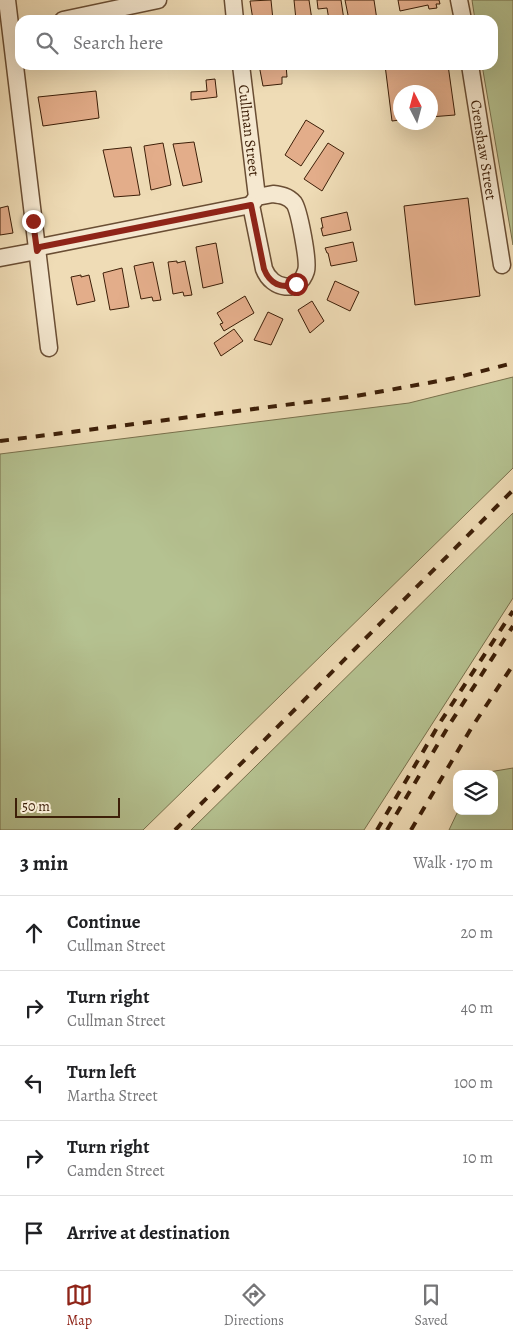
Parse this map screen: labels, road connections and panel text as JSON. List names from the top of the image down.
{
  "streets": {
    "street": ["Cullman Street", "Crenshaw Street"]
  },
  "scale_bar": "50 m",
  "north": "top",
  "page": {
    "search": "Search here",
    "scale": "50 m",
    "heading": ["3 min", "Walk · 170 m"],
    "list": [
      ["Continue", "Cullman Street", "20 m"],
      ["Turn right", "Cullman Street", "40 m"],
      ["Turn left", "Martha Street", "100 m"],
      ["Turn right", "Camden Street", "10 m"],
      "Arrive at destination"
    ],
    "nav": ["Map", "Directions", "Saved"]
  }
}
